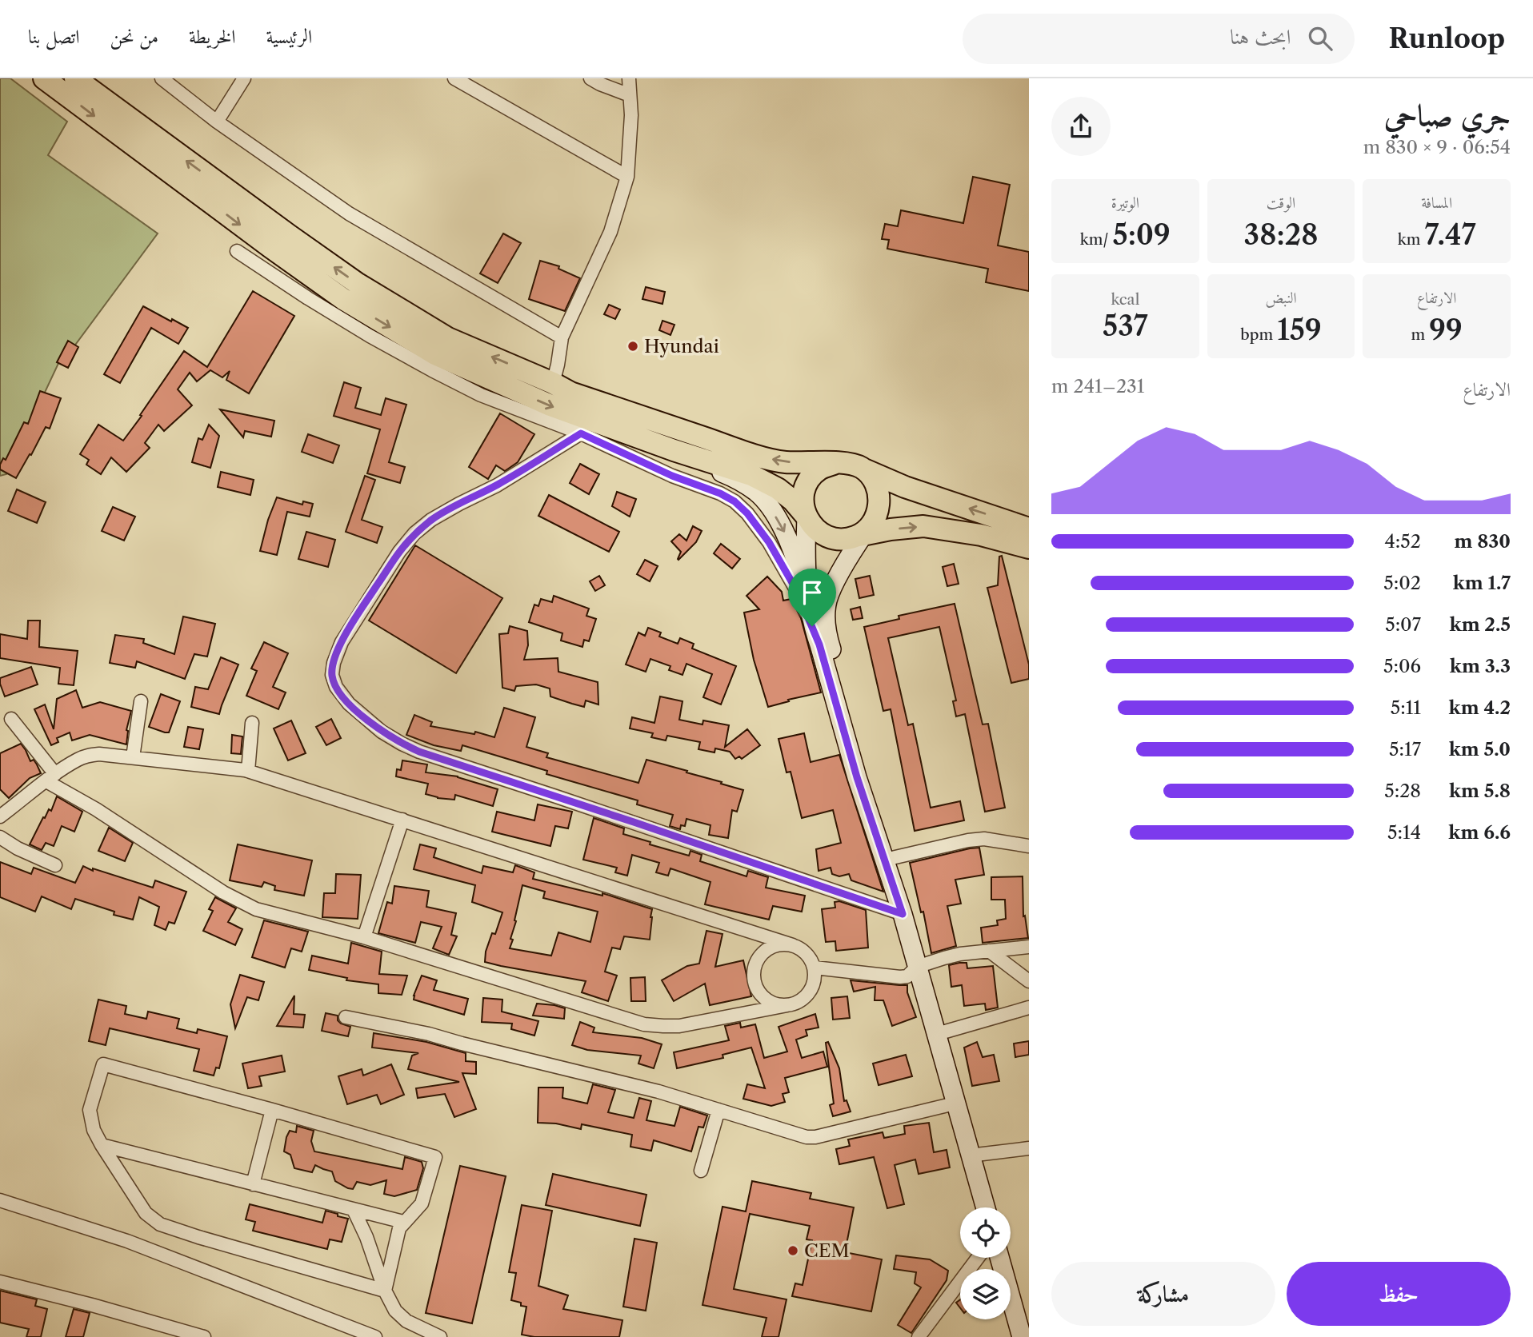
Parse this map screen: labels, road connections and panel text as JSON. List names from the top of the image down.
{
  "places": ["Hyundai", "CEM"],
  "page": {
    "header": "Runloop",
    "search": "ابحث هنا",
    "nav": [
      "الرئيسية",
      "الخريطة",
      "من نحن",
      "اتصل بنا"
    ],
    "heading": ["جري صباحي", "06:54 · 9 × 830 m"],
    "stats": [
      ["المسافة", "7.47 km"],
      ["الوقت", "38:28"],
      ["الوتيرة", "5:09 /km"],
      ["الارتفاع", "99 m"],
      ["النبض", "159 bpm"],
      ["kcal", "537"]
    ],
    "chart": ["الارتفاع", "231–241 m"],
    "list": [
      {
        "name": "830 m",
        "note": "4:52"
      },
      {
        "name": "1.7 km",
        "note": "5:02"
      },
      {
        "name": "2.5 km",
        "note": "5:07"
      },
      {
        "name": "3.3 km",
        "note": "5:06"
      },
      {
        "name": "4.2 km",
        "note": "5:11"
      },
      {
        "name": "5.0 km",
        "note": "5:17"
      },
      {
        "name": "5.8 km",
        "note": "5:28"
      },
      {
        "name": "6.6 km",
        "note": "5:14"
      }
    ],
    "buttons": ["حفظ", "مشاركة"]
  }
}
